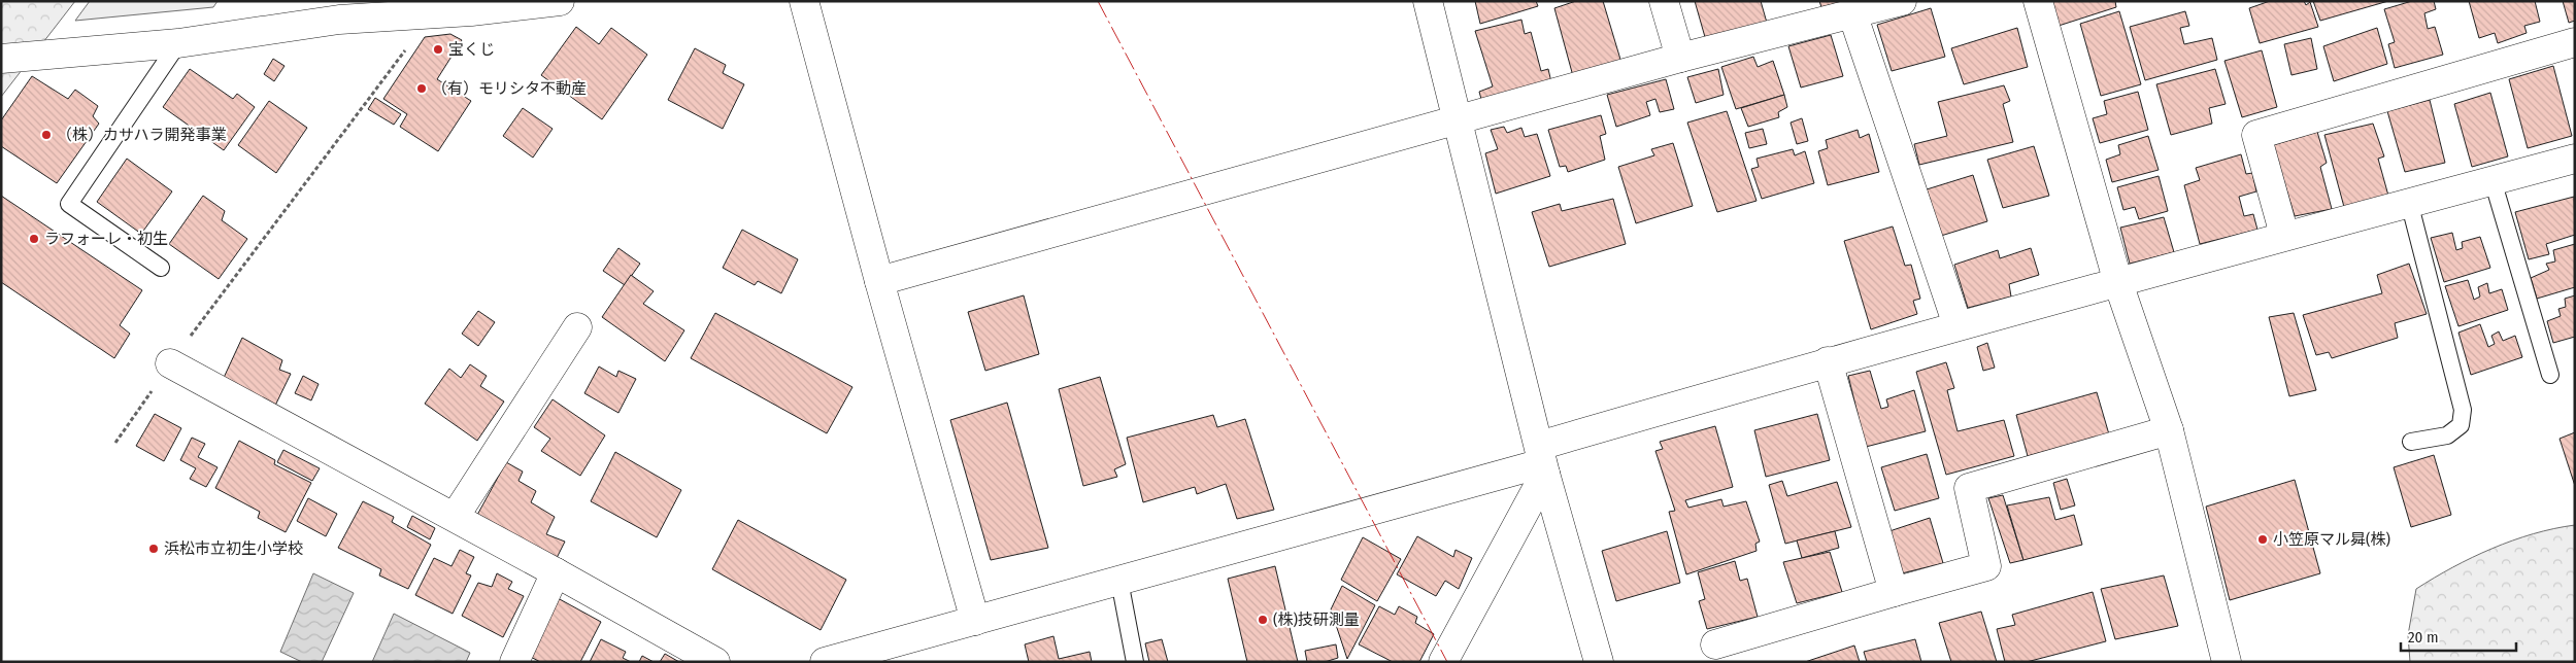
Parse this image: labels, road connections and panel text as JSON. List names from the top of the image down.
{
  "places": [
    "宝くじ",
    "（有）モリシタ不動産",
    "（株）カサハラ開発事業",
    "ラフォーレ・初生",
    "小笠原マル曻(株)",
    "浜松市立初生小学校",
    "(株)技研測量"
  ],
  "scale_bar": "20 m"
}
